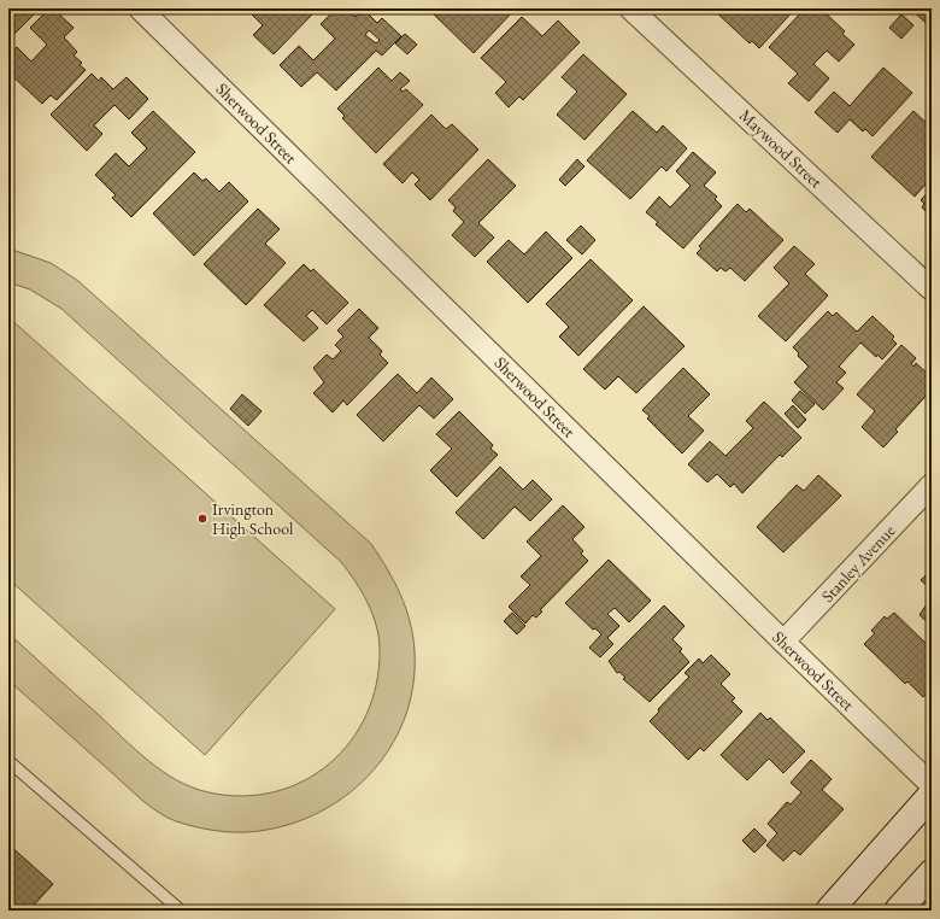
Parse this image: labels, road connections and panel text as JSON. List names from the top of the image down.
{
  "streets": {
    "street": ["Sherwood Street", "Maywood Street", "Stanley Avenue"]
  },
  "crossings": [
    ["Sherwood Street", "Stanley Avenue"]
  ],
  "places": ["Irvington High School"]
}
